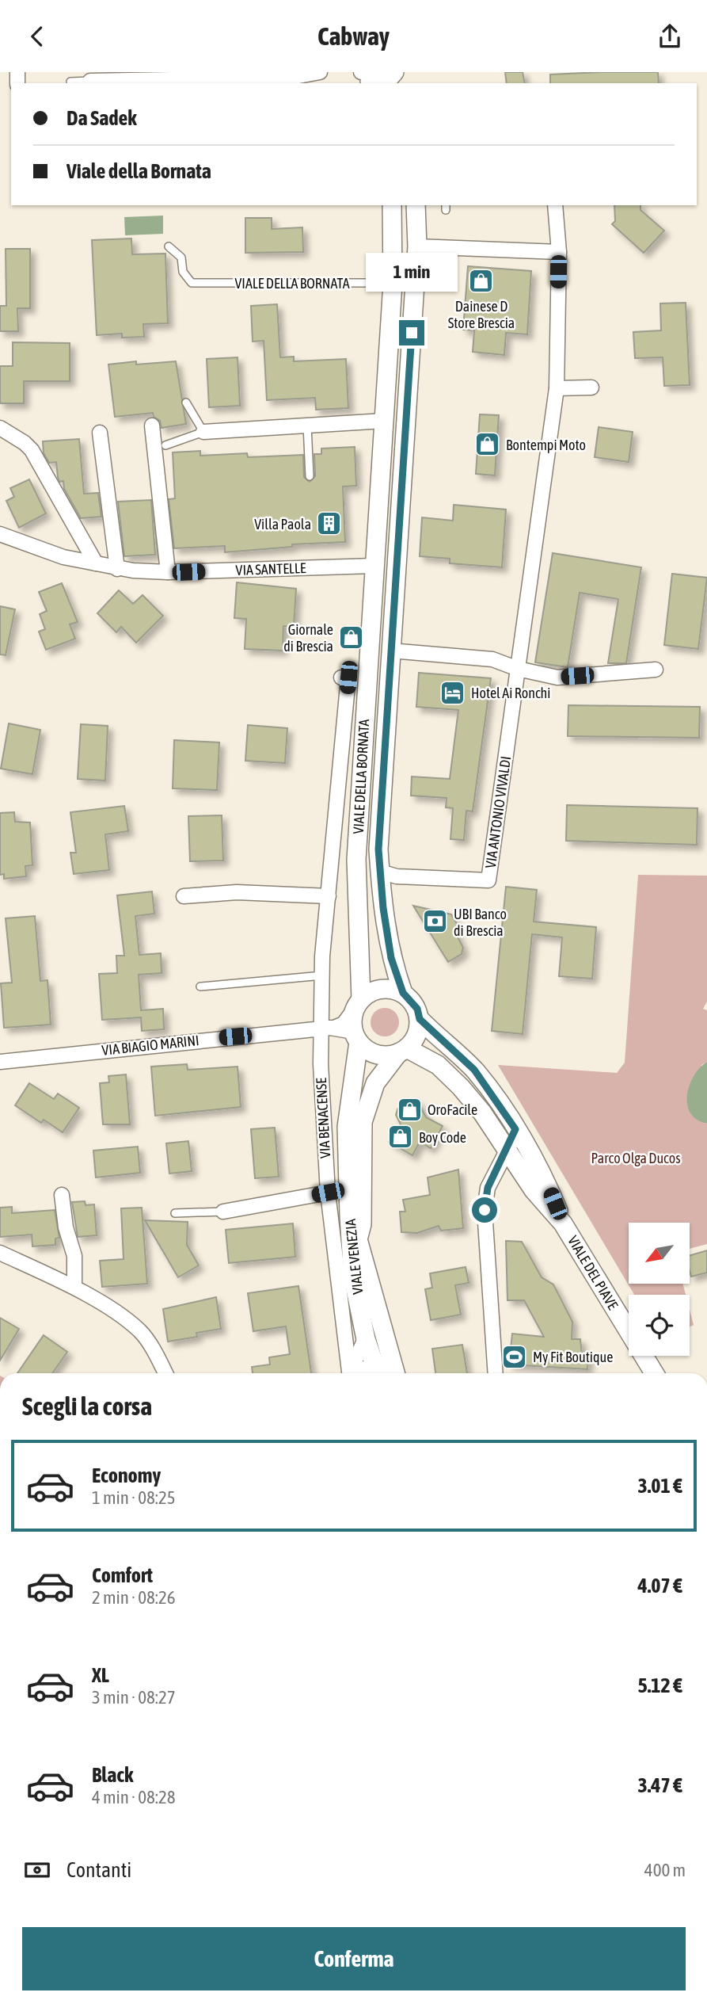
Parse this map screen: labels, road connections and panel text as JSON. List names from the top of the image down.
{
  "streets": {
    "main road": ["VIALE DELLA BORNATA", "VIALE VENEZIA", "VIALE DEL PIAVE"],
    "street": [
      "VIA SANTELLE",
      "VIA ANTONIO VIVALDI",
      "VIA BIAGIO MARINI",
      "VIA BENACENSE"
    ]
  },
  "crossings": [
    ["VIALE DELLA BORNATA", "VIA SANTELLE"],
    ["VIALE DELLA BORNATA", "VIA ANTONIO VIVALDI"],
    ["VIALE DELLA BORNATA", "VIA BIAGIO MARINI"],
    ["VIALE DELLA BORNATA", "VIA BENACENSE"],
    ["VIALE DELLA BORNATA", "VIALE VENEZIA"],
    ["VIALE DELLA BORNATA", "VIALE DEL PIAVE"],
    ["VIA BIAGIO MARINI", "VIA BENACENSE"],
    ["VIA BIAGIO MARINI", "VIALE VENEZIA"],
    ["VIA BIAGIO MARINI", "VIALE DEL PIAVE"],
    ["VIALE VENEZIA", "VIALE DEL PIAVE"]
  ],
  "parks": ["Parco Olga Ducos"],
  "places": {
    "shop": [
      "Dainese D Store Brescia",
      "Bontempi Moto",
      "Giornale di Brescia",
      "OroFacile",
      "Boy Code"
    ],
    "building": ["Villa Paola"],
    "hotel": ["Hotel Ai Ronchi"],
    "bank": ["UBI Banco di Brescia"],
    "sports": ["My Fit Boutique"]
  },
  "north": "bottom left",
  "page": {
    "header": "Cabway",
    "banner": ["Da Sadek", "Viale della Bornata"],
    "bubble": "1 min",
    "heading": "Scegli la corsa",
    "list": [
      {
        "name": "Economy",
        "note": "1 min · 08:25",
        "value": "3.01 €"
      },
      {
        "name": "Comfort",
        "note": "2 min · 08:26",
        "value": "4.07 €"
      },
      {
        "name": "XL",
        "note": "3 min · 08:27",
        "value": "5.12 €"
      },
      {
        "name": "Black",
        "note": "4 min · 08:28",
        "value": "3.47 €"
      }
    ],
    "pay": ["Contanti", "400 m"],
    "buttons": "Conferma"
  }
}
